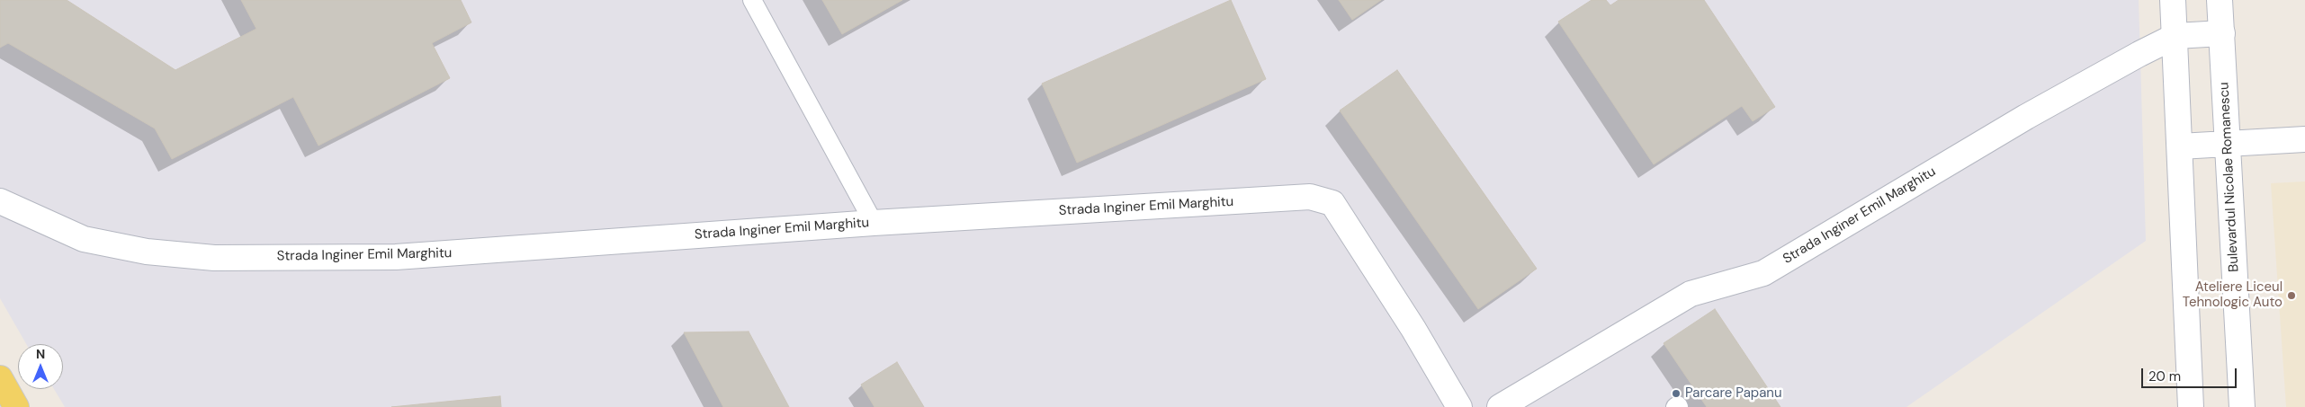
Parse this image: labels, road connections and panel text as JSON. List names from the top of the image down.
{
  "streets": {
    "street": ["Bulevardul Nicolae Romanescu", "Strada Inginer Emil Marghitu"]
  },
  "crossings": [
    ["Bulevardul Nicolae Romanescu", "Strada Inginer Emil Marghitu"]
  ],
  "places": ["Ateliere Liceul Tehnologic Auto", "Parcare Papanu"],
  "scale_bar": "20 m",
  "north": "top"
}
